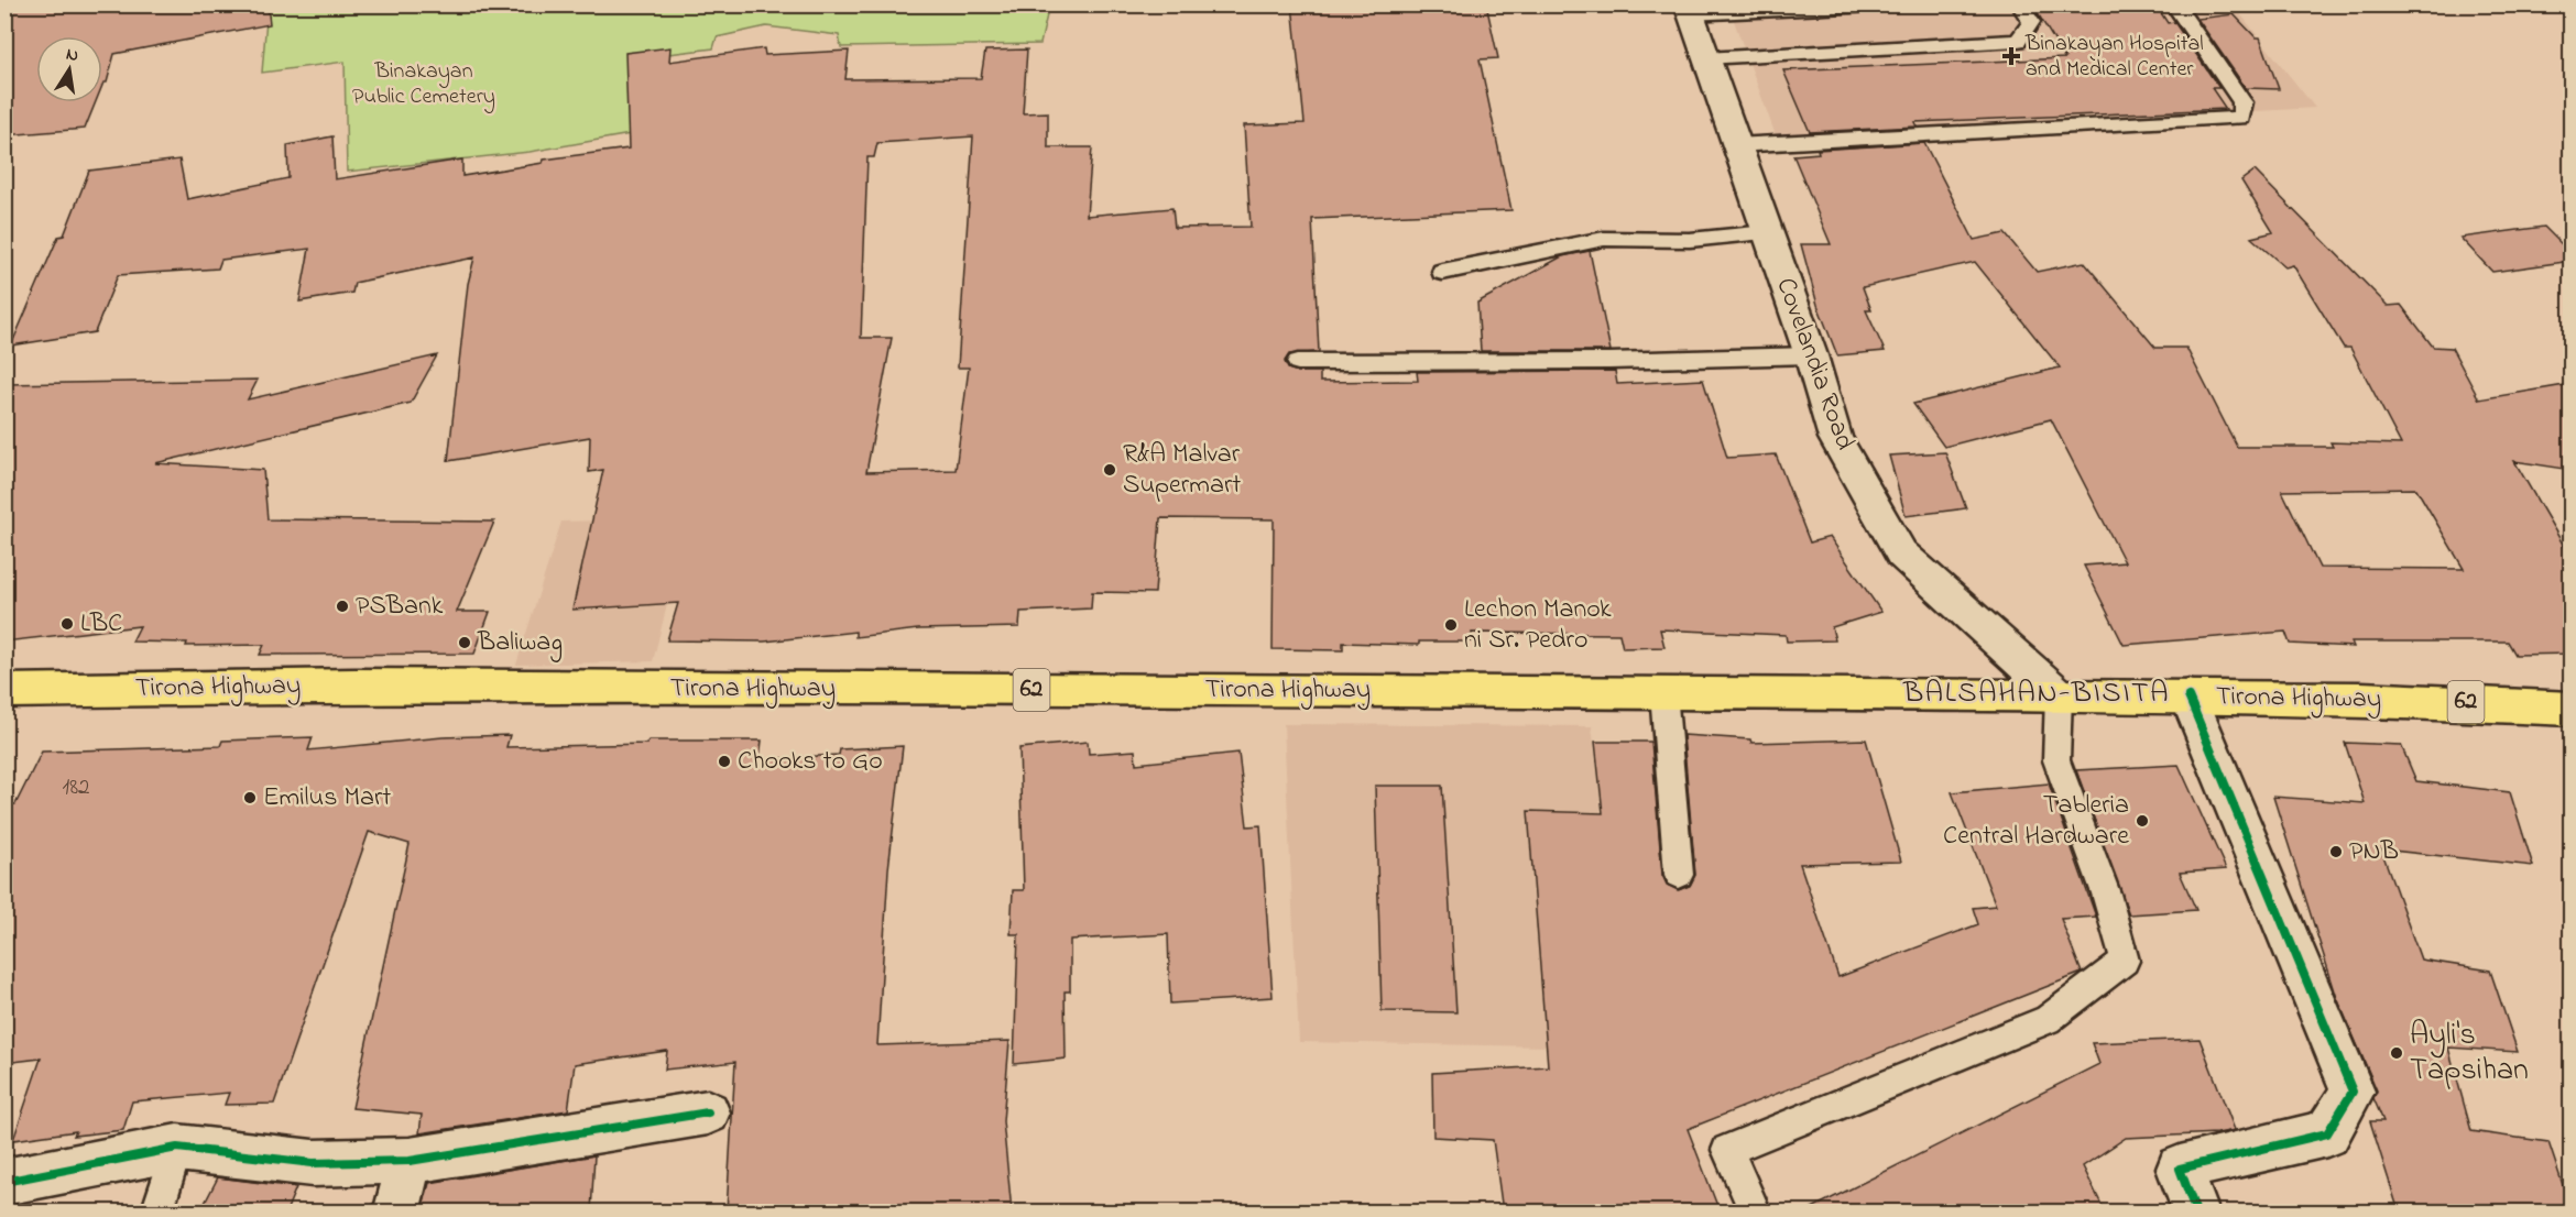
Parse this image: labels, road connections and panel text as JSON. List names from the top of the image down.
{
  "streets": {
    "main road": ["Tirona Highway", "62"],
    "street": ["Covelandia Road"]
  },
  "crossings": [
    ["Covelandia Road", "Tirona Highway"]
  ],
  "districts": ["BALSAHAN-BISITA"],
  "parks": ["Binakayan Public Cemetery"],
  "places": {
    "health": ["Binakayan Hospital and Medical Center"],
    "other": [
      "R&A Malvar Supermart",
      "PSBank",
      "LBC",
      "Lechon Manok ni Sr. Pedro",
      "Baliwag",
      "Chooks to Go",
      "Emilus Mart",
      "Tableria Central Hardware",
      "PNB",
      "Ayli's Tapsihan"
    ]
  },
  "house_numbers": ["182"],
  "north": "top"
}
